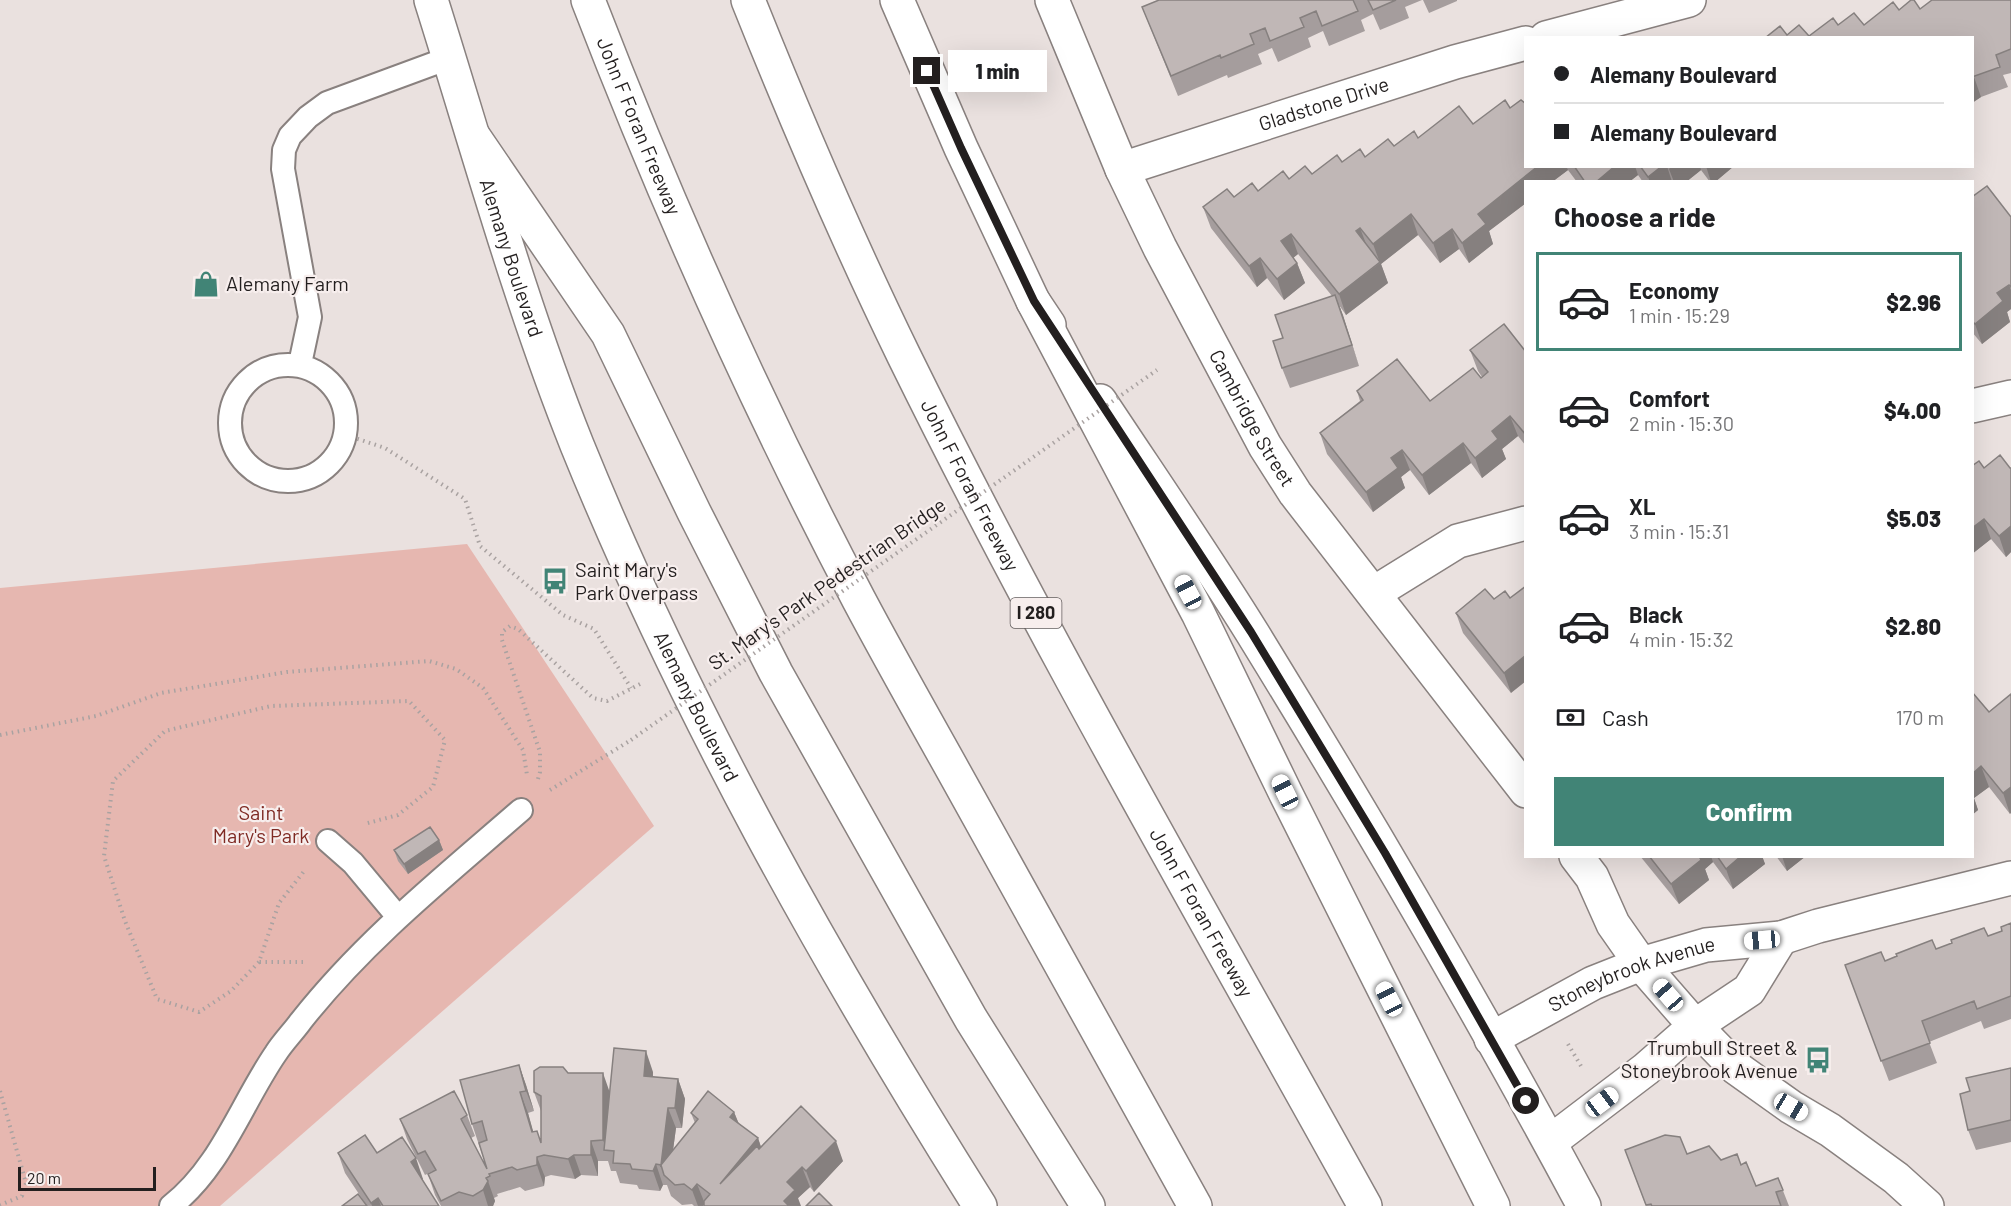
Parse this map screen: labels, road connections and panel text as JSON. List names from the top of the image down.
{
  "streets": {
    "main road": [
      "Gladstone Drive",
      "John F Foran Freeway",
      "Alemany Boulevard",
      "Cambridge Street",
      "I 280",
      "Stoneybrook Avenue"
    ],
    "path": ["St. Mary's Park Pedestrian Bridge"]
  },
  "crossings": [
    ["Gladstone Drive", "Cambridge Street"]
  ],
  "parks": ["Saint Mary's Park"],
  "places": {
    "shop": ["Alemany Farm"],
    "bus stop": ["Saint Mary's Park Overpass", "Trumbull Street & Stoneybrook Avenue"]
  },
  "scale_bar": "20 m",
  "page": {
    "banner": ["Alemany Boulevard", "Alemany Boulevard"],
    "bubble": "1 min",
    "heading": "Choose a ride",
    "list": [
      {
        "name": "Economy",
        "note": "1 min · 15:29",
        "value": "$2.96"
      },
      {
        "name": "Comfort",
        "note": "2 min · 15:30",
        "value": "$4.00"
      },
      {
        "name": "XL",
        "note": "3 min · 15:31",
        "value": "$5.03"
      },
      {
        "name": "Black",
        "note": "4 min · 15:32",
        "value": "$2.80"
      }
    ],
    "pay": ["Cash", "170 m"],
    "buttons": "Confirm",
    "scale": "20 m"
  }
}
